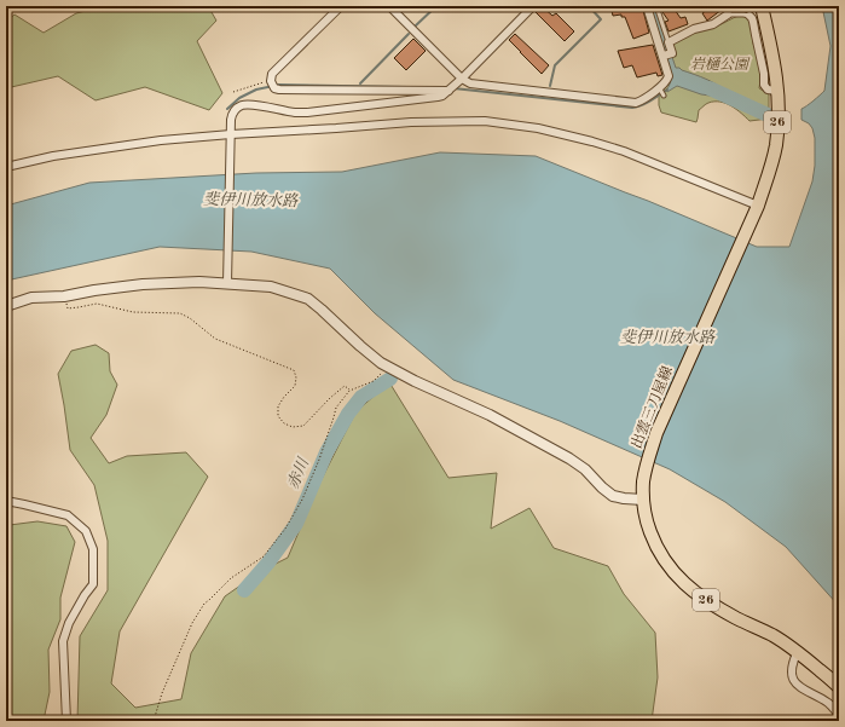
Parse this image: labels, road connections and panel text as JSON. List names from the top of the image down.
{
  "streets": {
    "main road": ["26", "出雲三刀屋線"]
  },
  "water": ["斐伊川放水路", "赤川"],
  "parks": ["岩樋公園"]
}
